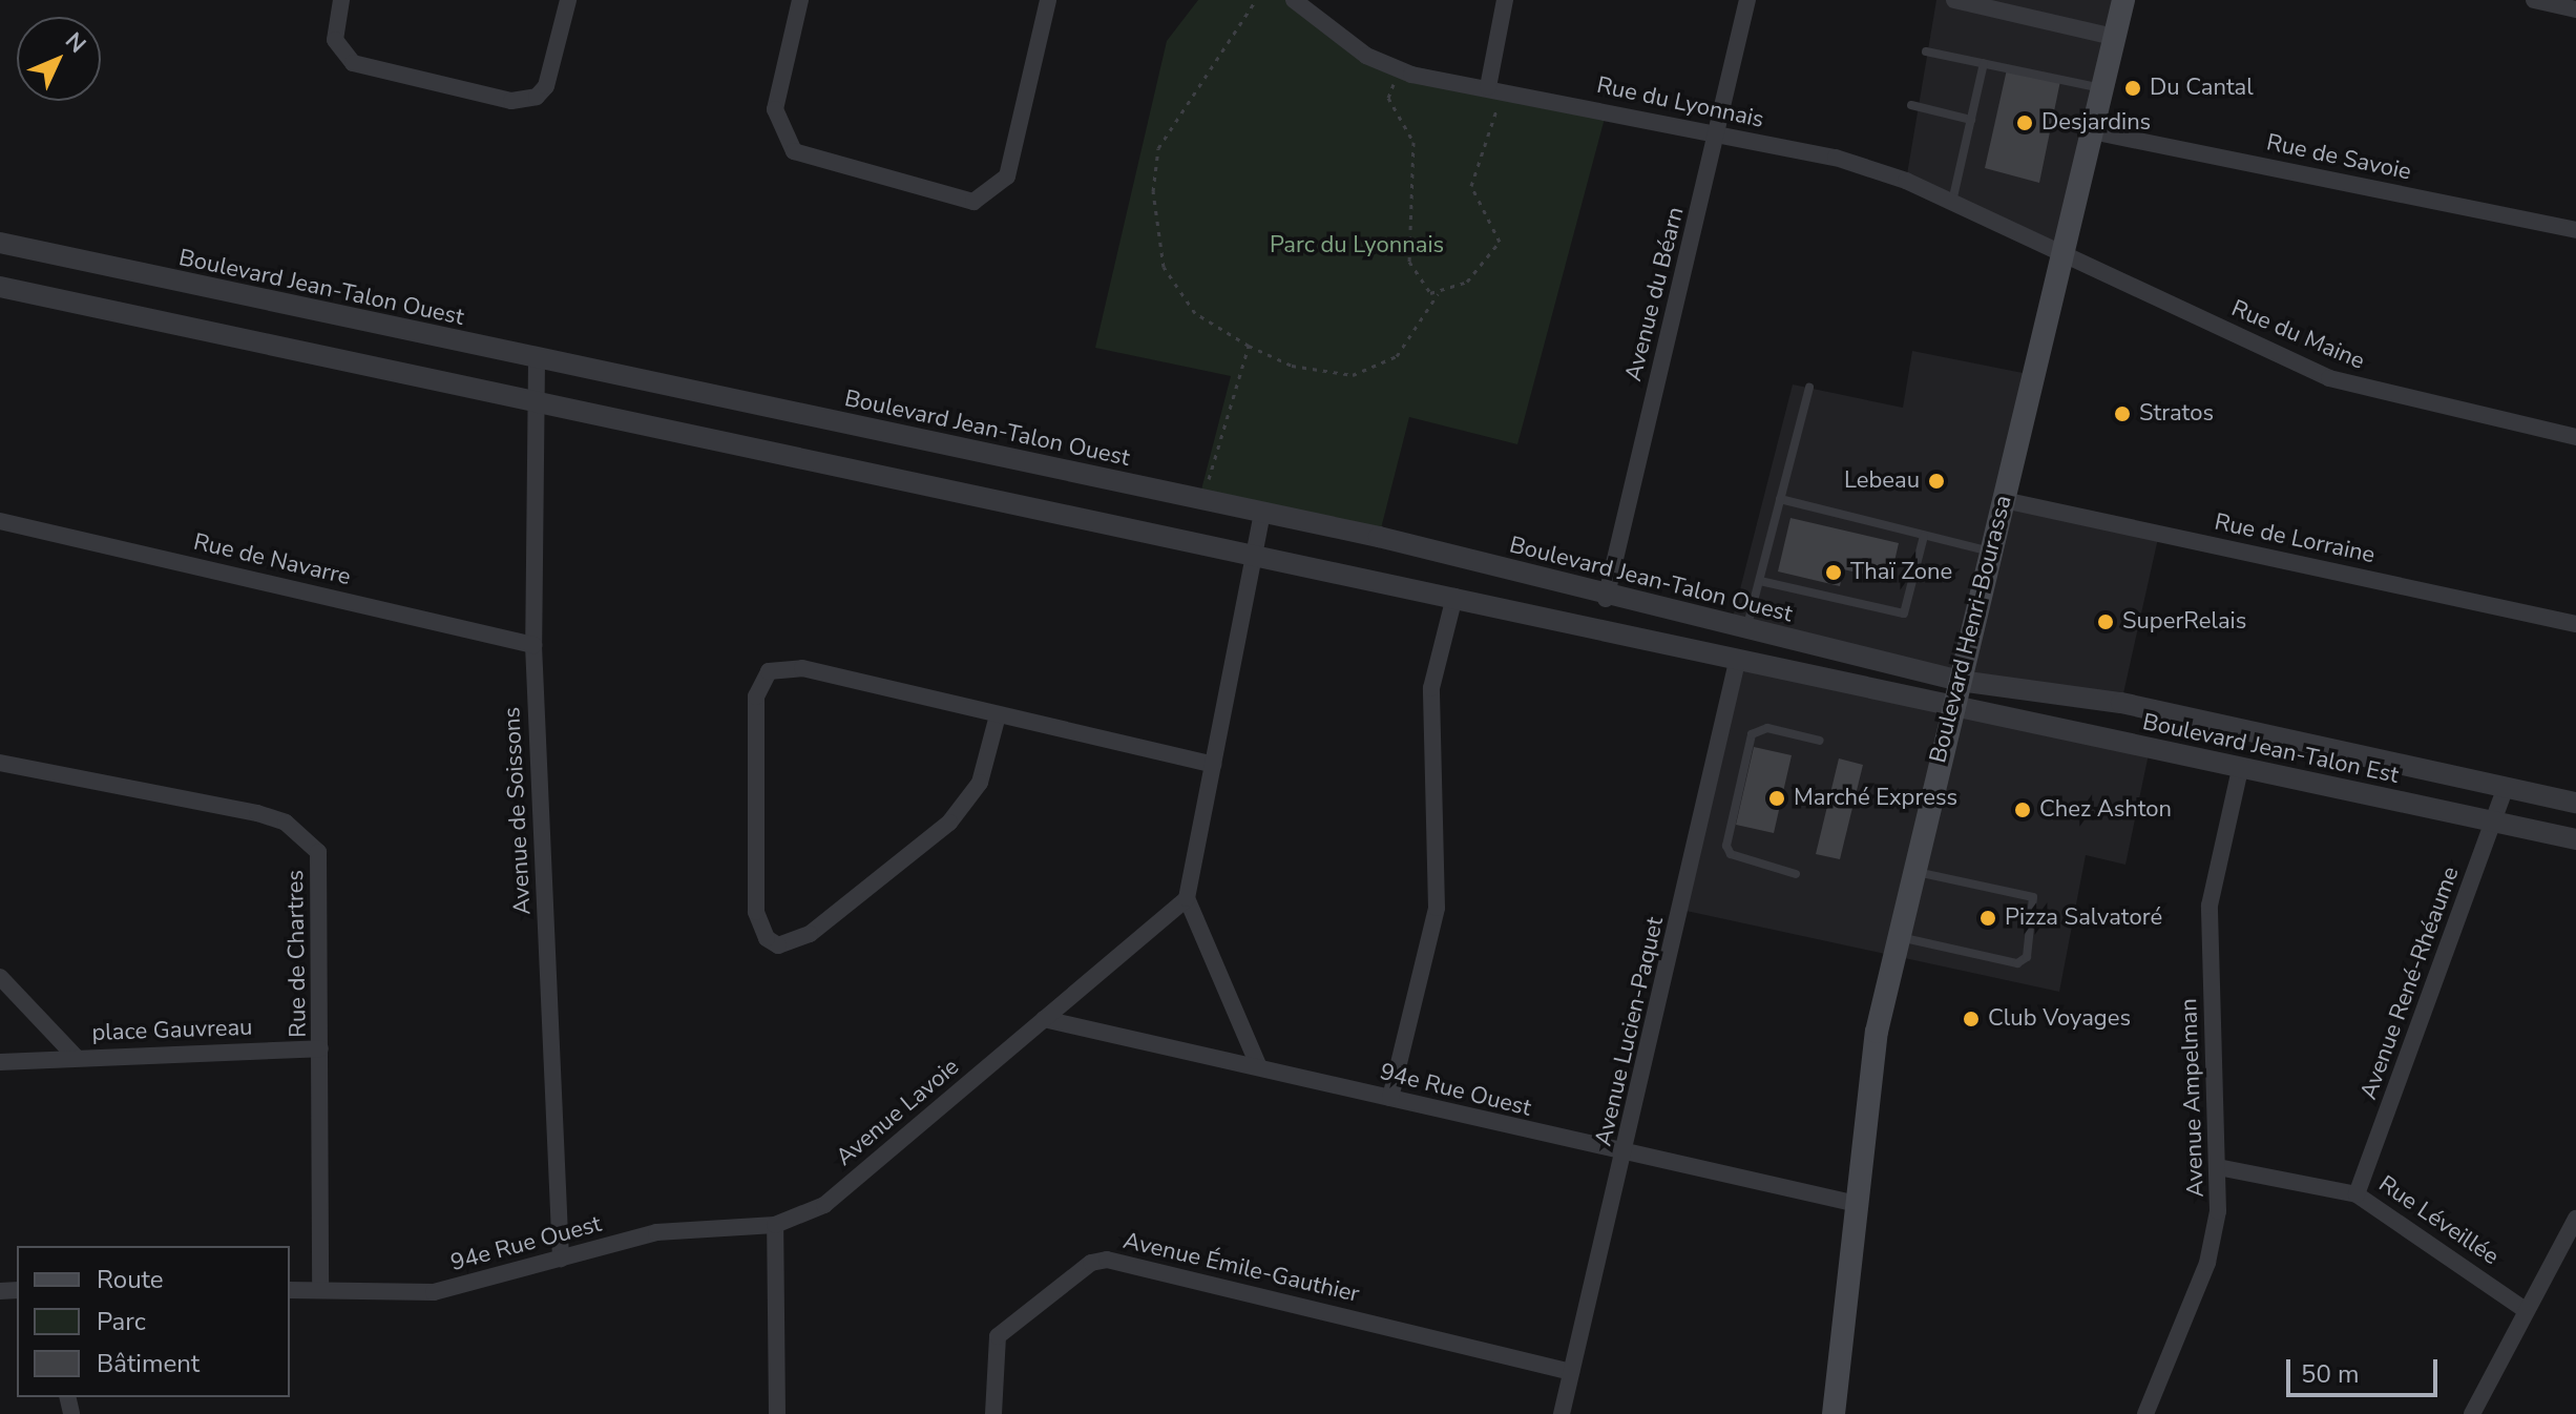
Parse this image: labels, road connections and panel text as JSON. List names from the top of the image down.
{
  "streets": {
    "main road": ["Boulevard Henri-Bourassa"],
    "street": [
      "Rue du Lyonnais",
      "Rue de Savoie",
      "Boulevard Jean-Talon Ouest",
      "Avenue du Béarn",
      "Rue du Maine",
      "Rue de Lorraine",
      "Rue de Navarre",
      "Boulevard Jean-Talon Est",
      "Avenue de Soissons",
      "Rue de Chartres",
      "Avenue René-Rhéaume",
      "place Gauvreau",
      "Avenue Lucien-Paquet",
      "94e Rue Ouest",
      "Avenue Ampelman",
      "Avenue Lavoie",
      "Rue Léveillée",
      "Avenue Émile-Gauthier"
    ]
  },
  "crossings": [
    ["Rue du Lyonnais", "Avenue du Béarn"],
    ["Rue du Lyonnais", "Rue du Maine"],
    ["Rue du Lyonnais", "Boulevard Henri-Bourassa"],
    ["Rue de Savoie", "Boulevard Henri-Bourassa"],
    ["Boulevard Jean-Talon Ouest", "Avenue du Béarn"],
    ["Boulevard Jean-Talon Ouest", "Boulevard Henri-Bourassa"],
    ["Boulevard Jean-Talon Ouest", "Boulevard Jean-Talon Est"],
    ["Boulevard Jean-Talon Ouest", "Avenue de Soissons"],
    ["Rue du Maine", "Boulevard Henri-Bourassa"],
    ["Rue de Lorraine", "Boulevard Henri-Bourassa"],
    ["Rue de Navarre", "Avenue de Soissons"],
    ["Boulevard Henri-Bourassa", "Boulevard Jean-Talon Est"],
    ["Boulevard Henri-Bourassa", "94e Rue Ouest"],
    ["Boulevard Jean-Talon Est", "Avenue René-Rhéaume"],
    ["Boulevard Jean-Talon Est", "Avenue Ampelman"],
    ["Avenue de Soissons", "94e Rue Ouest"],
    ["Rue de Chartres", "place Gauvreau"],
    ["Rue de Chartres", "94e Rue Ouest"],
    ["Avenue René-Rhéaume", "Rue Léveillée"],
    ["Avenue Lucien-Paquet", "94e Rue Ouest"],
    ["Avenue Lucien-Paquet", "Avenue Émile-Gauthier"],
    ["94e Rue Ouest", "Avenue Lavoie"],
    ["Avenue Ampelman", "Rue Léveillée"]
  ],
  "parks": ["Parc du Lyonnais"],
  "places": [
    "Du Cantal",
    "Desjardins",
    "Stratos",
    "Lebeau",
    "Thaï Zone",
    "SuperRelais",
    "Marché Express",
    "Chez Ashton",
    "Pizza Salvatoré",
    "Club Voyages"
  ],
  "legend": ["Route", "Parc", "Bâtiment"],
  "scale_bar": "50 m",
  "north": "top right"
}
